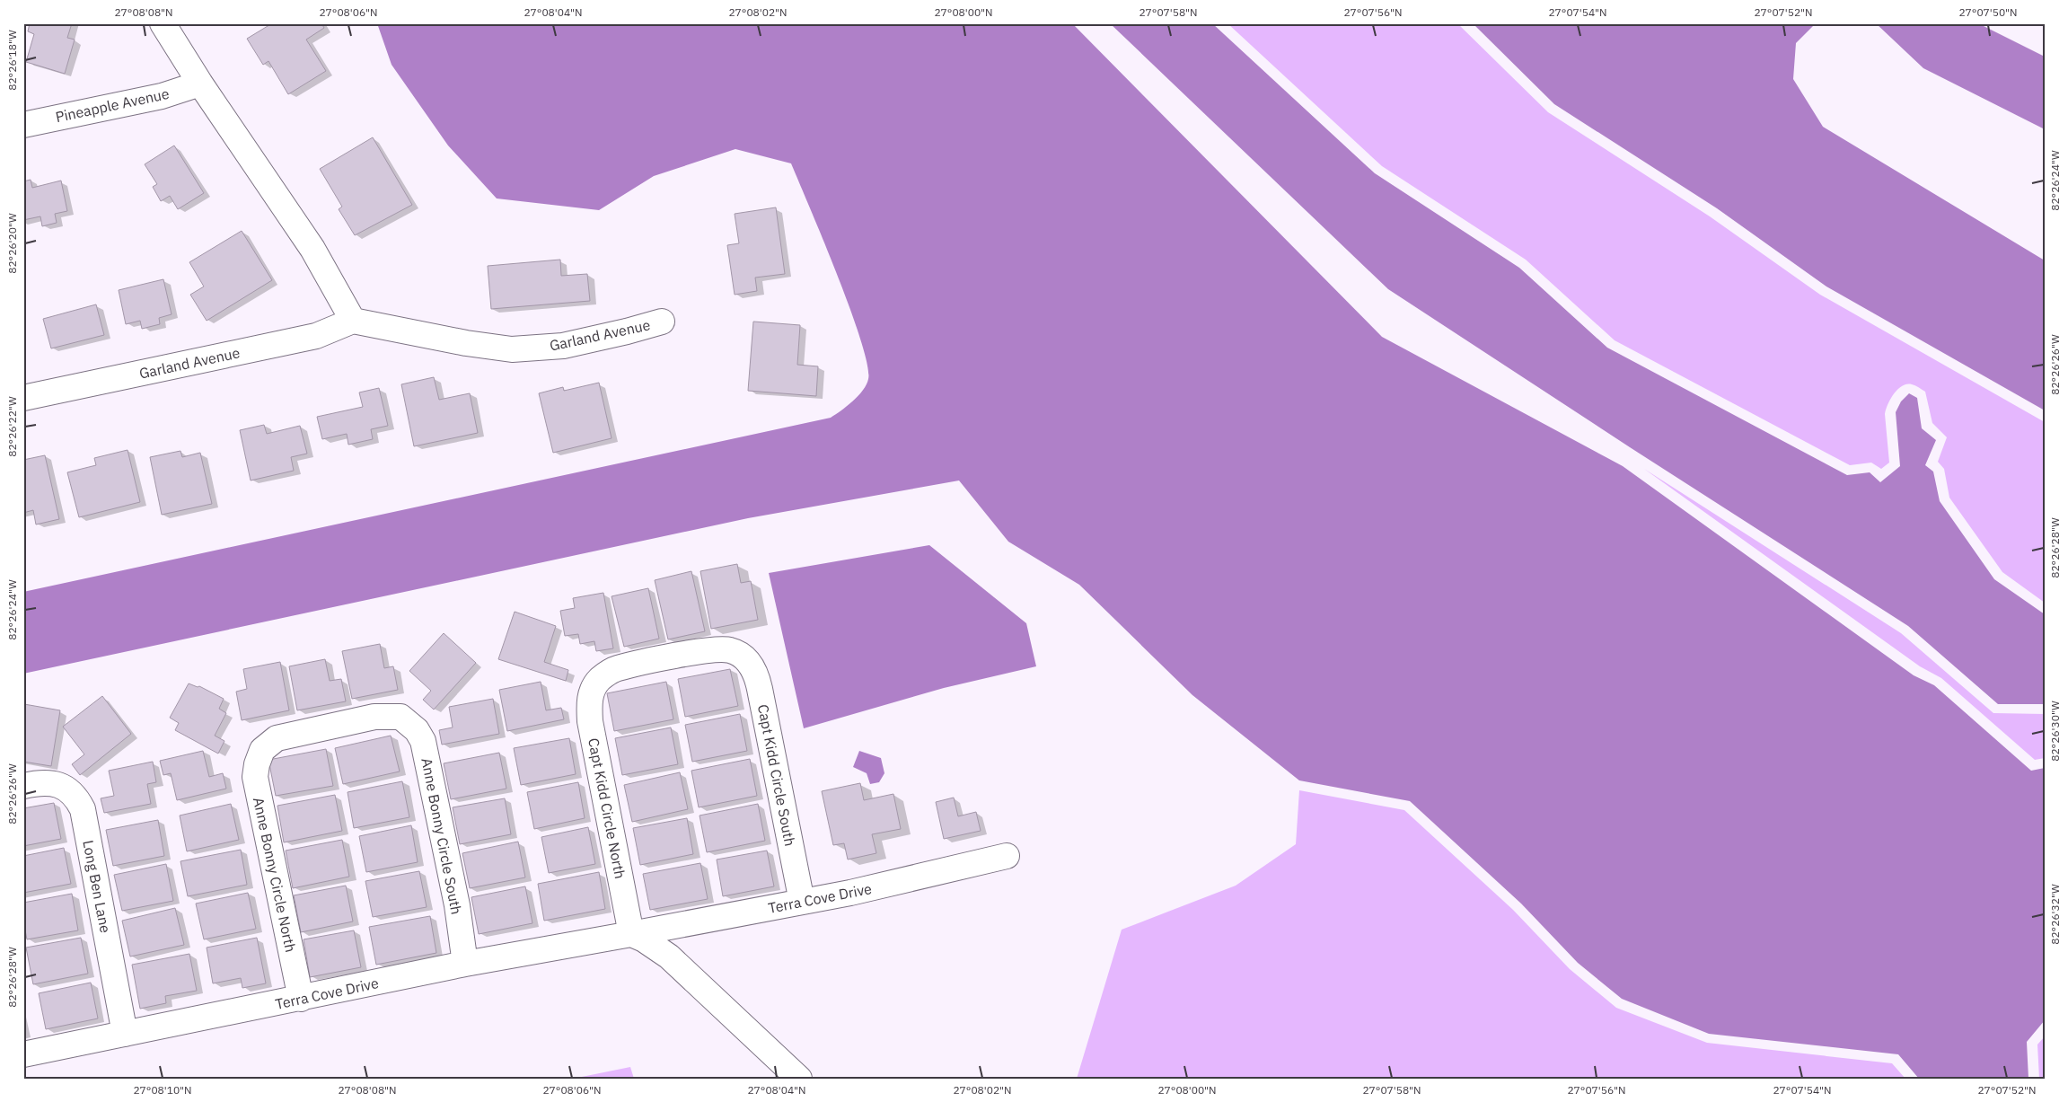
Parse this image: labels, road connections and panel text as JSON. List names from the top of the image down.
{
  "streets": {
    "street": [
      "Pineapple Avenue",
      "Garland Avenue",
      "Capt Kidd Circle South",
      "Capt Kidd Circle North",
      "Anne Bonny Circle South",
      "Anne Bonny Circle North",
      "Long Ben Lane",
      "Terra Cove Drive"
    ]
  },
  "crossings": [
    ["Capt Kidd Circle South", "Capt Kidd Circle North"],
    ["Capt Kidd Circle South", "Terra Cove Drive"],
    ["Capt Kidd Circle North", "Terra Cove Drive"],
    ["Anne Bonny Circle South", "Anne Bonny Circle North"],
    ["Anne Bonny Circle South", "Terra Cove Drive"],
    ["Anne Bonny Circle North", "Terra Cove Drive"],
    ["Long Ben Lane", "Terra Cove Drive"]
  ],
  "coordinates": [
    "27°08'08\"N",
    "27°08'06\"N",
    "27°08'04\"N",
    "27°08'02\"N",
    "27°08'00\"N",
    "27°07'58\"N",
    "27°07'56\"N",
    "27°07'54\"N",
    "27°07'52\"N",
    "27°07'50\"N",
    "82°26'18\"W",
    "82°26'24\"W",
    "82°26'20\"W",
    "82°26'26\"W",
    "82°26'22\"W",
    "82°26'28\"W",
    "82°26'30\"W",
    "82°26'32\"W",
    "27°08'10\"N"
  ]
}
